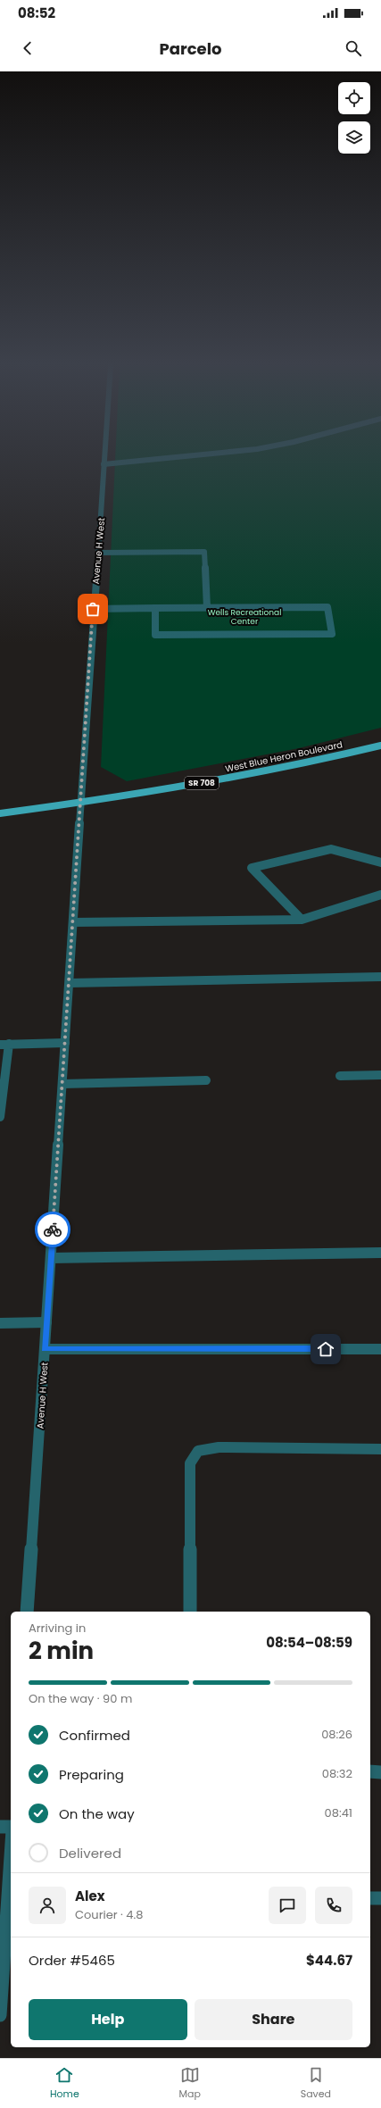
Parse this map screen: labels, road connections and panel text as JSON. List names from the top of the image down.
{
  "streets": {
    "main road": ["West Blue Heron Boulevard", "SR 708"],
    "street": ["Avenue H West"]
  },
  "crossings": [
    ["Avenue H West", "West Blue Heron Boulevard"]
  ],
  "parks": ["Wells Recreational Center"],
  "page": {
    "status": "08:52",
    "header": "Parcelo",
    "heading": ["2 min", "Arriving in", "08:54–08:59"],
    "panel": [
      "Alex",
      "Courier · 4.8",
      "Order #5465",
      "$44.67"
    ],
    "bar": "On the way · 90 m",
    "list": [
      ["Confirmed", "08:26"],
      ["Preparing", "08:32"],
      ["On the way", "08:41"],
      "Delivered"
    ],
    "buttons": ["Help", "Share"],
    "tabs": ["Home", "Map", "Saved"]
  }
}
